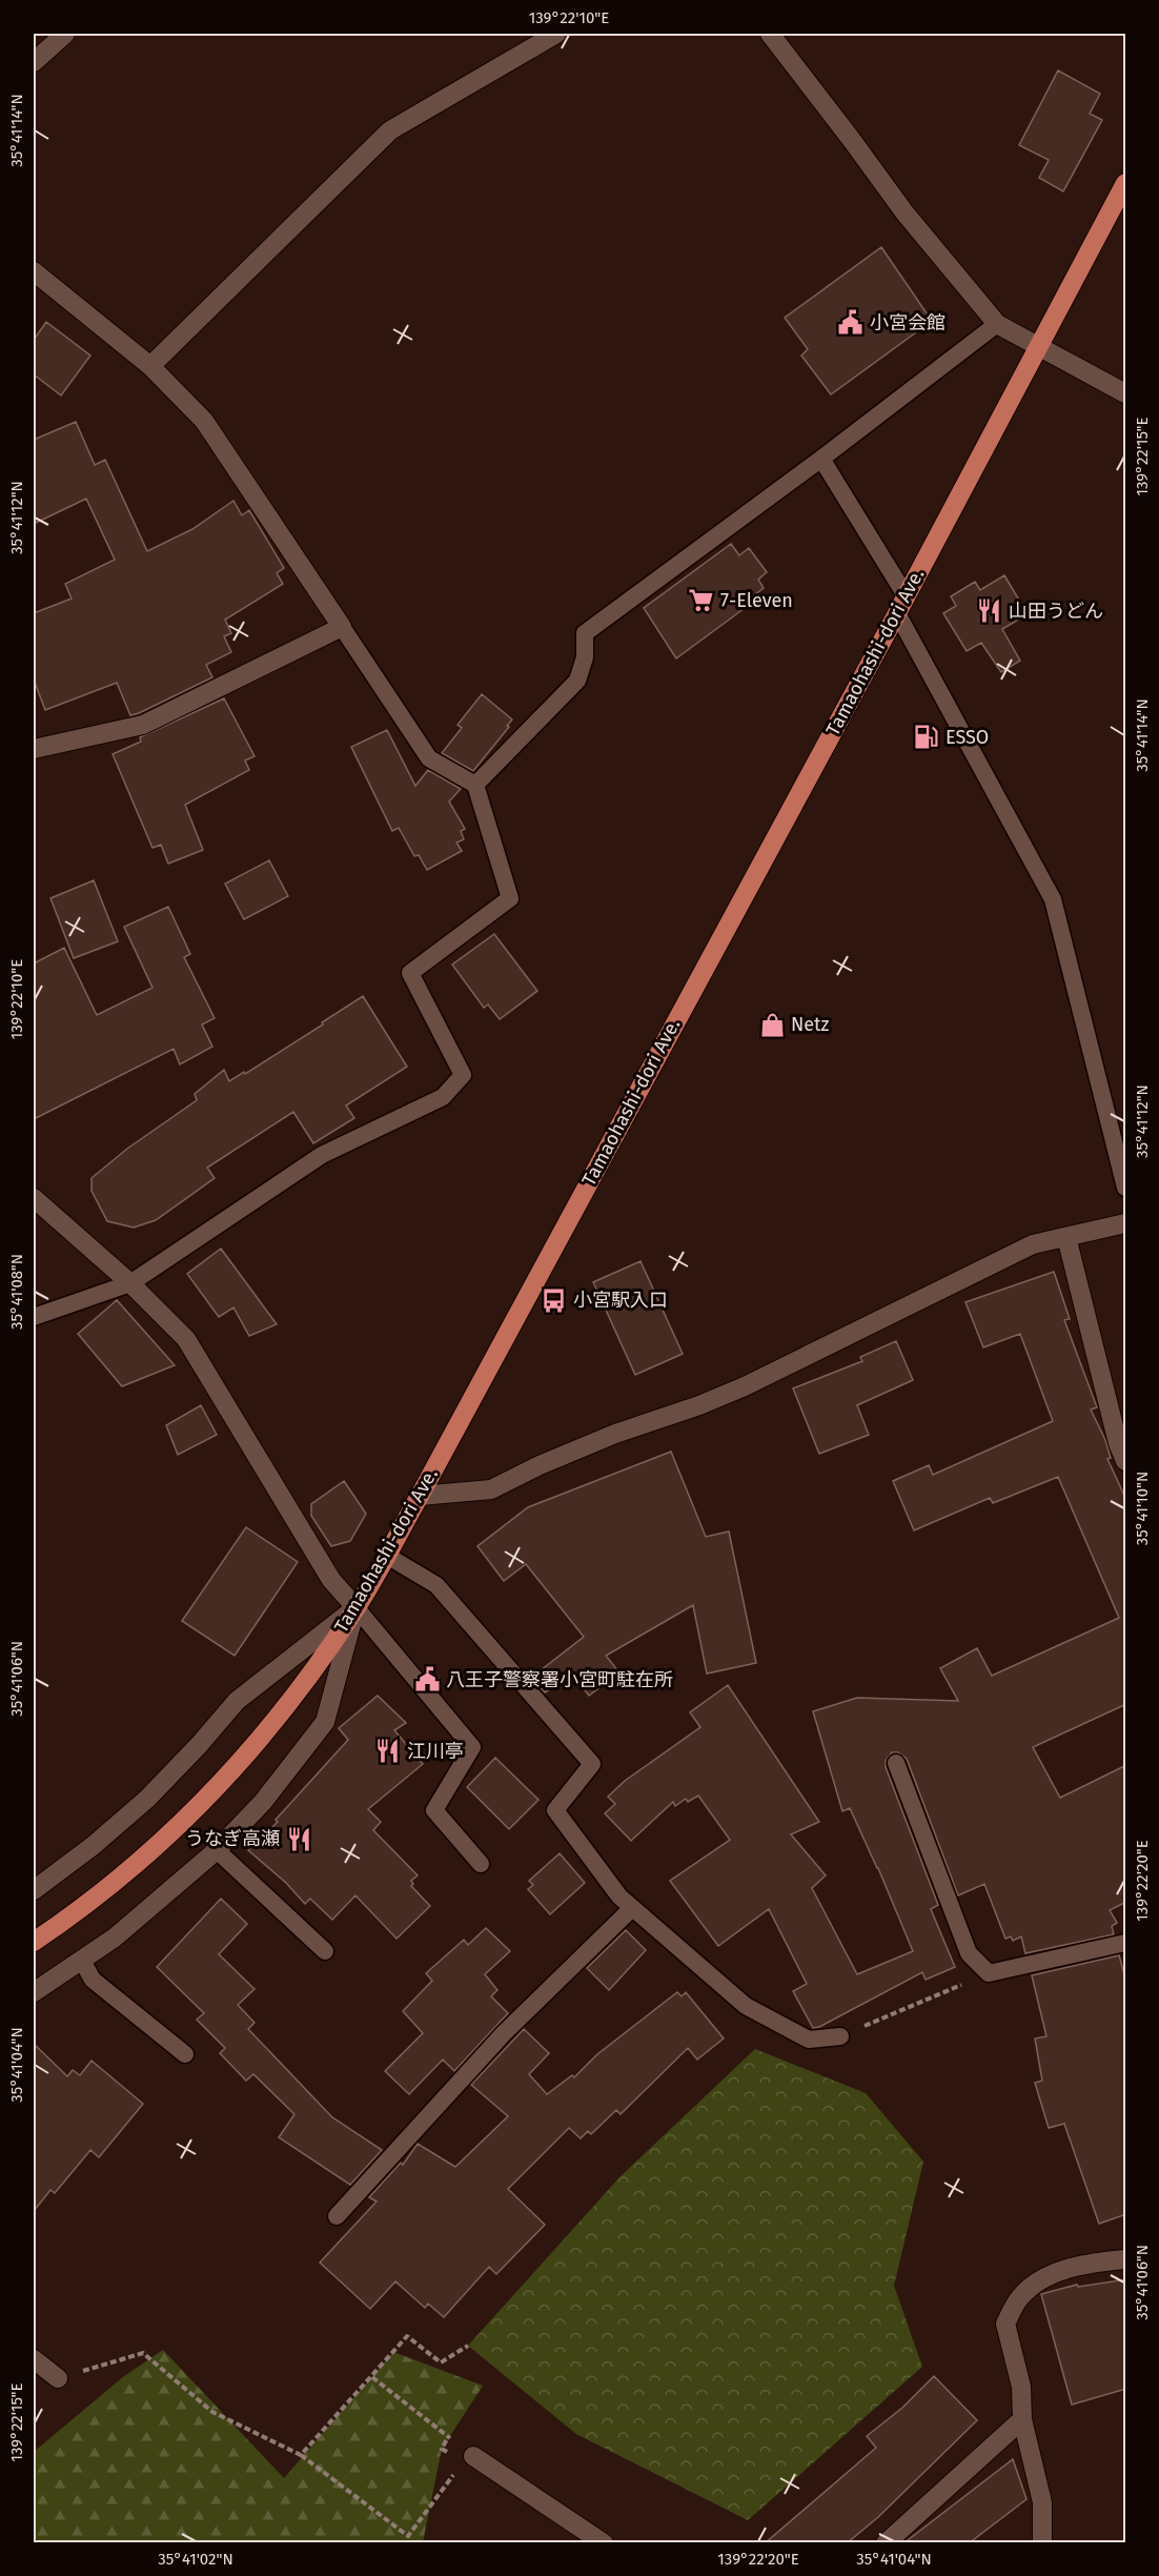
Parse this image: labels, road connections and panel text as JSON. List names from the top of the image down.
{
  "streets": {
    "main road": ["Tamaohashi-dori Ave."]
  },
  "places": {
    "public building": ["小宮会館", "八王子警察署小宮町駐在所"],
    "supermarket": ["7-Eleven"],
    "restaurant": ["山田うどん", "江川亭", "うなぎ高瀬"],
    "fuel station": ["ESSO"],
    "shop": ["Netz"],
    "bus stop": ["小宮駅入口"]
  },
  "coordinates": [
    "139°22'10\"E",
    "35°41'14\"N",
    "139°22'15\"E",
    "35°41'12\"N",
    "35°41'08\"N",
    "35°41'10\"N",
    "35°41'06\"N",
    "139°22'20\"E",
    "35°41'04\"N",
    "35°41'02\"N"
  ]
}
